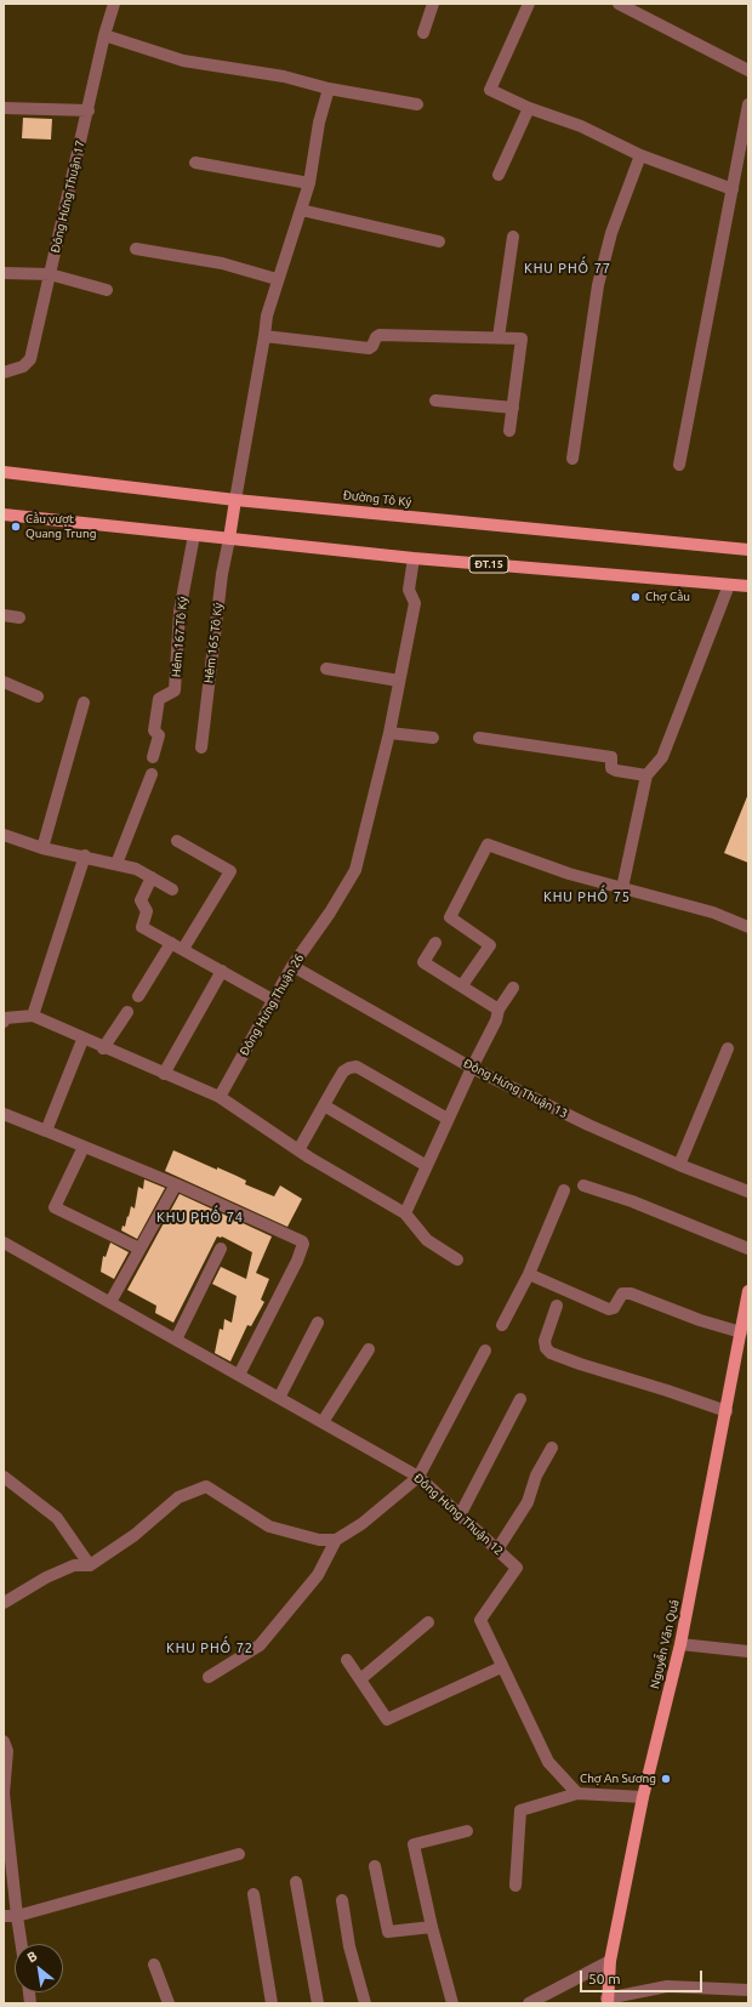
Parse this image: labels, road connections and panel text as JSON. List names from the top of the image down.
{
  "streets": {
    "main road": ["Đường Tô Ký", "ĐT.15", "Nguyễn Văn Quá"],
    "street": [
      "Đông Hưng Thuận 17",
      "Hẻm 167 Tô Ký",
      "Hẻm 165 Tô Ký",
      "Đông Hưng Thuận 26",
      "Đông Hưng Thuận 13",
      "Đông Hưng Thuận 12"
    ]
  },
  "crossings": [
    ["ĐT.15", "Hẻm 167 Tô Ký"],
    ["ĐT.15", "Hẻm 165 Tô Ký"],
    ["ĐT.15", "Đông Hưng Thuận 26"],
    ["Đông Hưng Thuận 26", "Đông Hưng Thuận 13"]
  ],
  "districts": [
    "KHU PHỐ 77",
    "KHU PHỐ 75",
    "KHU PHỐ 74",
    "KHU PHỐ 72"
  ],
  "places": ["Cầu vượt Quang Trung", "Chợ Cầu", "Chợ An Sương"],
  "scale_bar": "50 m",
  "north": "top left"
}
